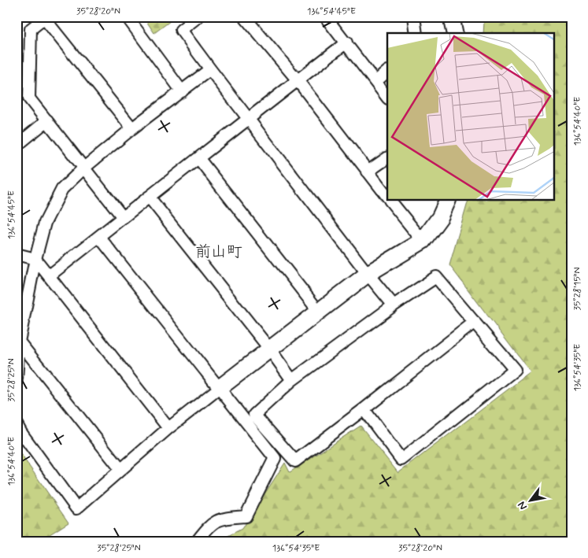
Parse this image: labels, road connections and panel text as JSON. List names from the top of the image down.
{
  "districts": ["前山町"],
  "north": "bottom left",
  "coordinates": [
    "35°28'20\"N",
    "136°54'45\"E",
    "136°54'40\"E",
    "35°28'15\"N",
    "136°54'35\"E",
    "35°28'25\"N"
  ]
}
